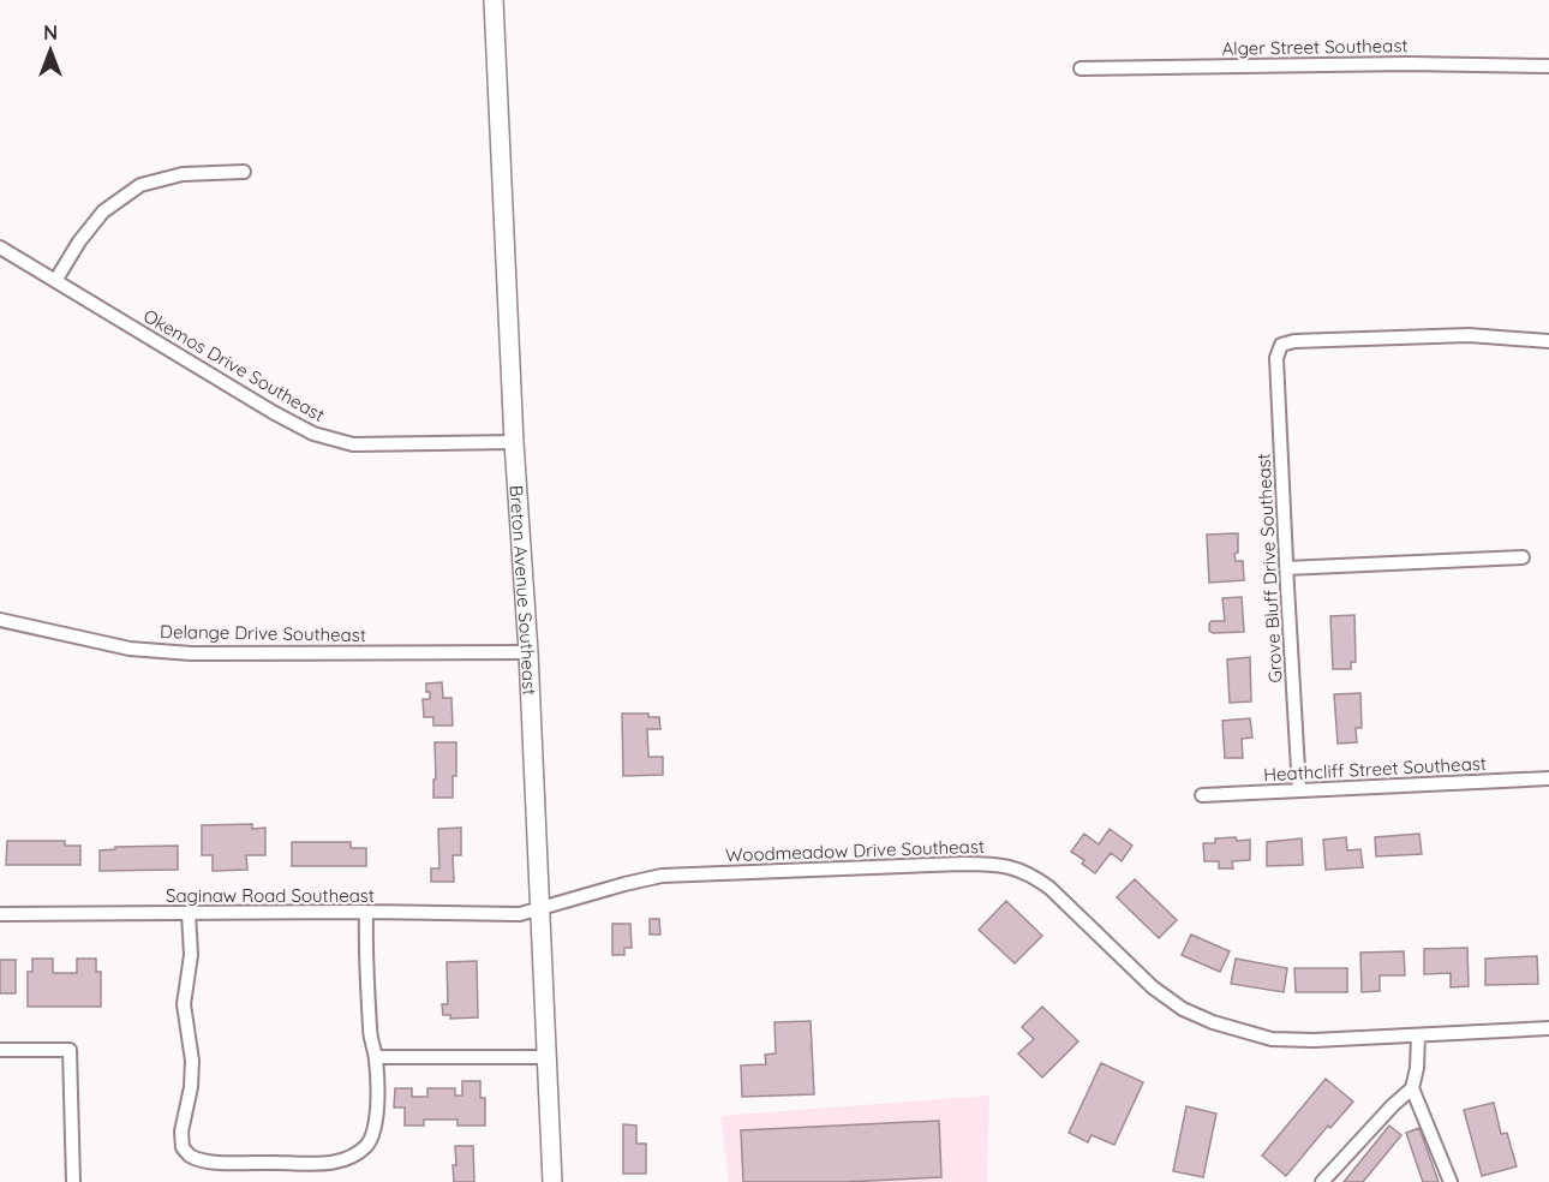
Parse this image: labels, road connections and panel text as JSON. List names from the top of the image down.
{
  "streets": {
    "main road": ["Breton Avenue Southeast"],
    "street": [
      "Alger Street Southeast",
      "Okemos Drive Southeast",
      "Grove Bluff Drive Southeast",
      "Delange Drive Southeast",
      "Heathcliff Street Southeast",
      "Woodmeadow Drive Southeast",
      "Saginaw Road Southeast"
    ]
  },
  "crossings": [
    ["Okemos Drive Southeast", "Breton Avenue Southeast"],
    ["Grove Bluff Drive Southeast", "Heathcliff Street Southeast"],
    ["Breton Avenue Southeast", "Delange Drive Southeast"],
    ["Breton Avenue Southeast", "Woodmeadow Drive Southeast"],
    ["Breton Avenue Southeast", "Saginaw Road Southeast"],
    ["Woodmeadow Drive Southeast", "Saginaw Road Southeast"]
  ],
  "north": "top"
}
